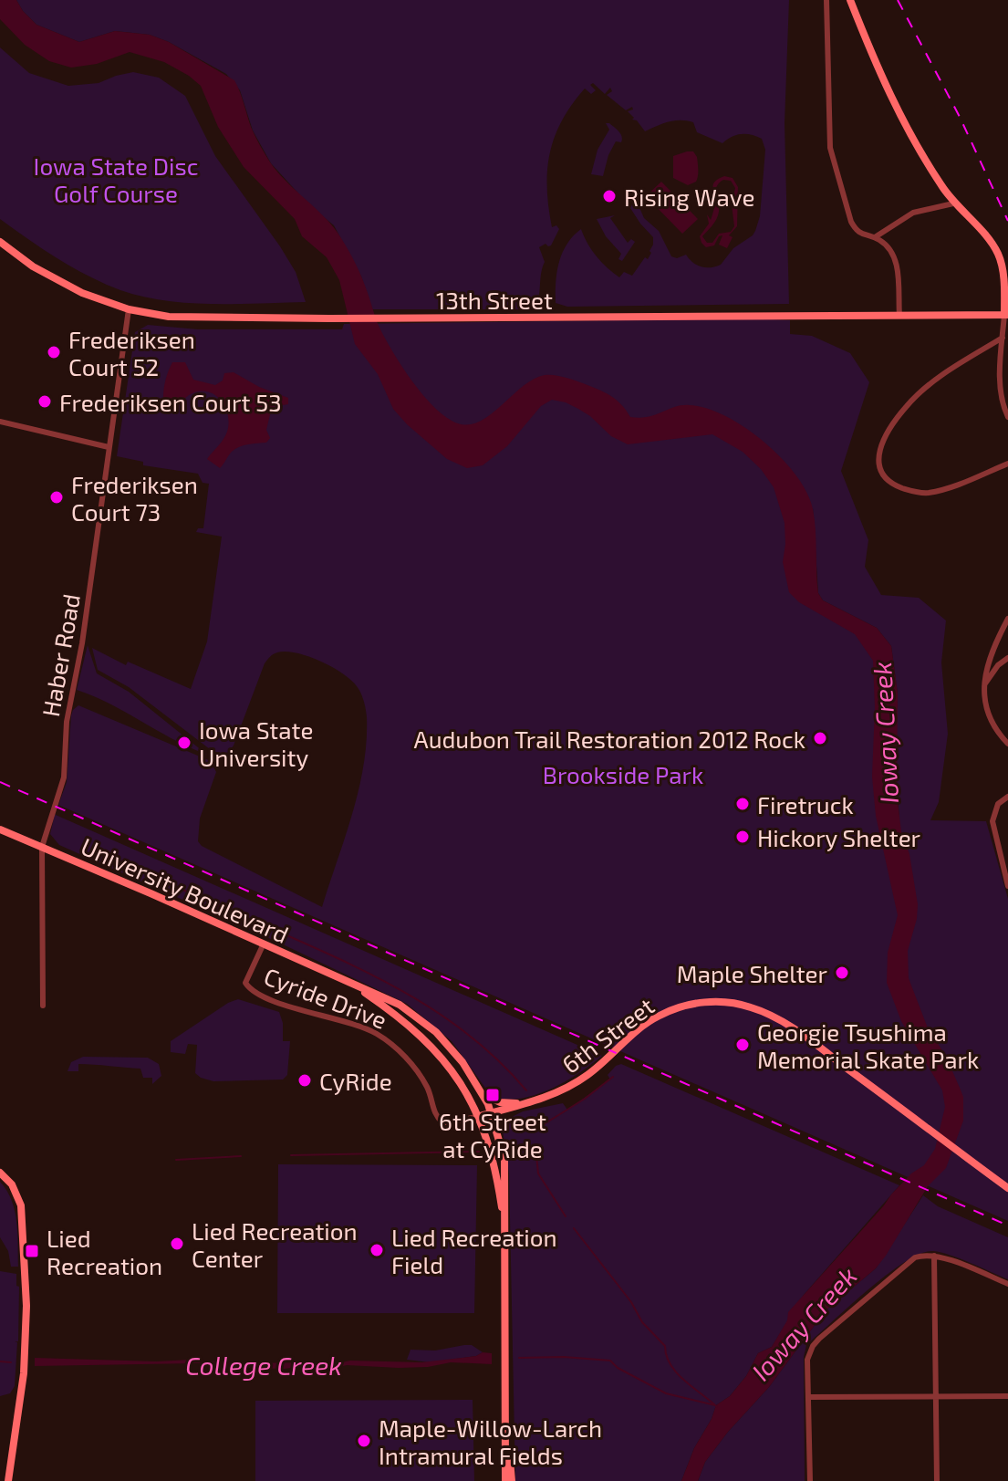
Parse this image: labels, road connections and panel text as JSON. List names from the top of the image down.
{
  "streets": {
    "main road": ["13th Street", "University Boulevard", "6th Street"],
    "street": ["Haber Road", "Cyride Drive"]
  },
  "crossings": [
    ["13th Street", "Haber Road"],
    ["Haber Road", "University Boulevard"],
    ["University Boulevard", "Cyride Drive"],
    ["University Boulevard", "6th Street"],
    ["Cyride Drive", "6th Street"]
  ],
  "water": ["Ioway Creek", "College Creek"],
  "parks": ["Iowa State Disc Golf Course", "Brookside Park"],
  "places": {
    "other": [
      "Rising Wave",
      "Frederiksen Court 52",
      "Frederiksen Court 53",
      "Frederiksen Court 73",
      "Audubon Trail Restoration 2012 Rock",
      "Iowa State University",
      "Firetruck",
      "Hickory Shelter",
      "Maple Shelter",
      "Georgie Tsushima Memorial Skate Park",
      "CyRide",
      "Lied Recreation Center",
      "Lied Recreation Field",
      "Maple-Willow-Larch Intramural Fields"
    ],
    "transit": ["6th Street at CyRide", "Lied Recreation"]
  }
}
